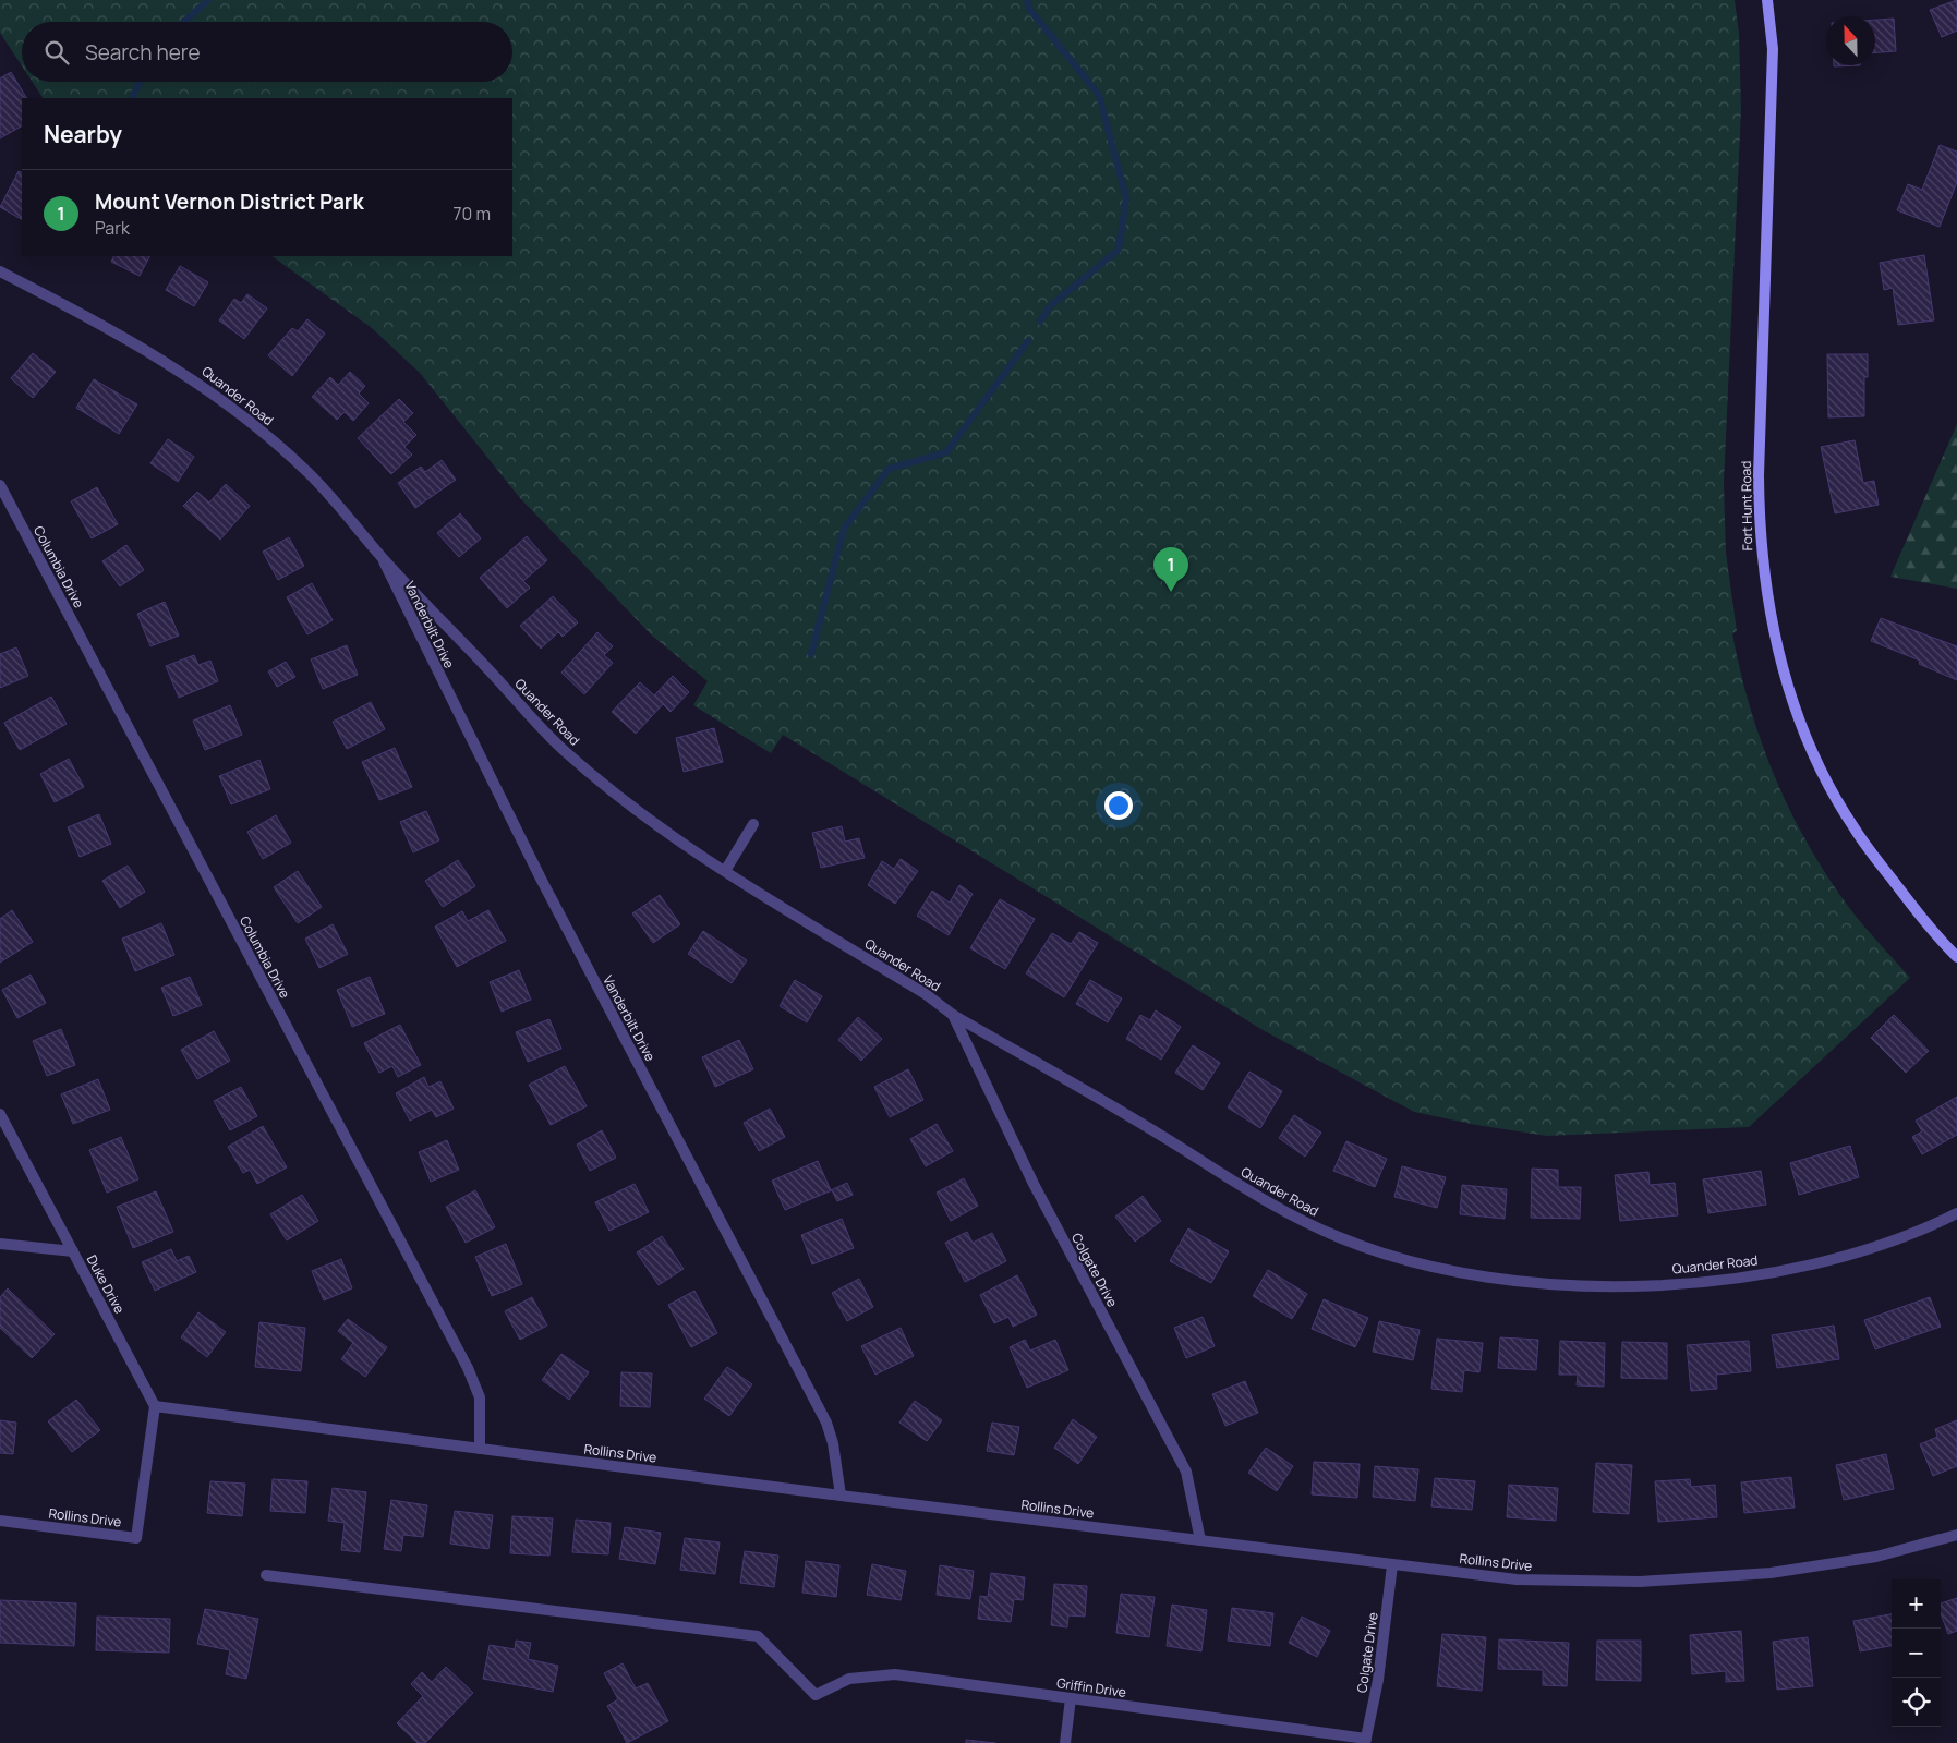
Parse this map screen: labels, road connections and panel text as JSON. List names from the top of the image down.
{
  "streets": {
    "main road": ["Fort Hunt Road"],
    "street": [
      "Quander Road",
      "Columbia Drive",
      "Vanderbilt Drive",
      "Colgate Drive",
      "Duke Drive",
      "Rollins Drive",
      "Griffin Drive"
    ]
  },
  "crossings": [
    ["Quander Road", "Vanderbilt Drive"],
    ["Quander Road", "Colgate Drive"],
    ["Columbia Drive", "Rollins Drive"],
    ["Vanderbilt Drive", "Rollins Drive"],
    ["Colgate Drive", "Rollins Drive"],
    ["Colgate Drive", "Griffin Drive"],
    ["Duke Drive", "Rollins Drive"]
  ],
  "north": "top",
  "page": {
    "search": "Search here",
    "heading": "Nearby",
    "list": [
      {
        "mark": "1",
        "name": "Mount Vernon District Park",
        "note": "Park",
        "value": "70 m"
      }
    ],
    "pins": "1",
    "map_buttons": ["+", "−"]
  }
}
